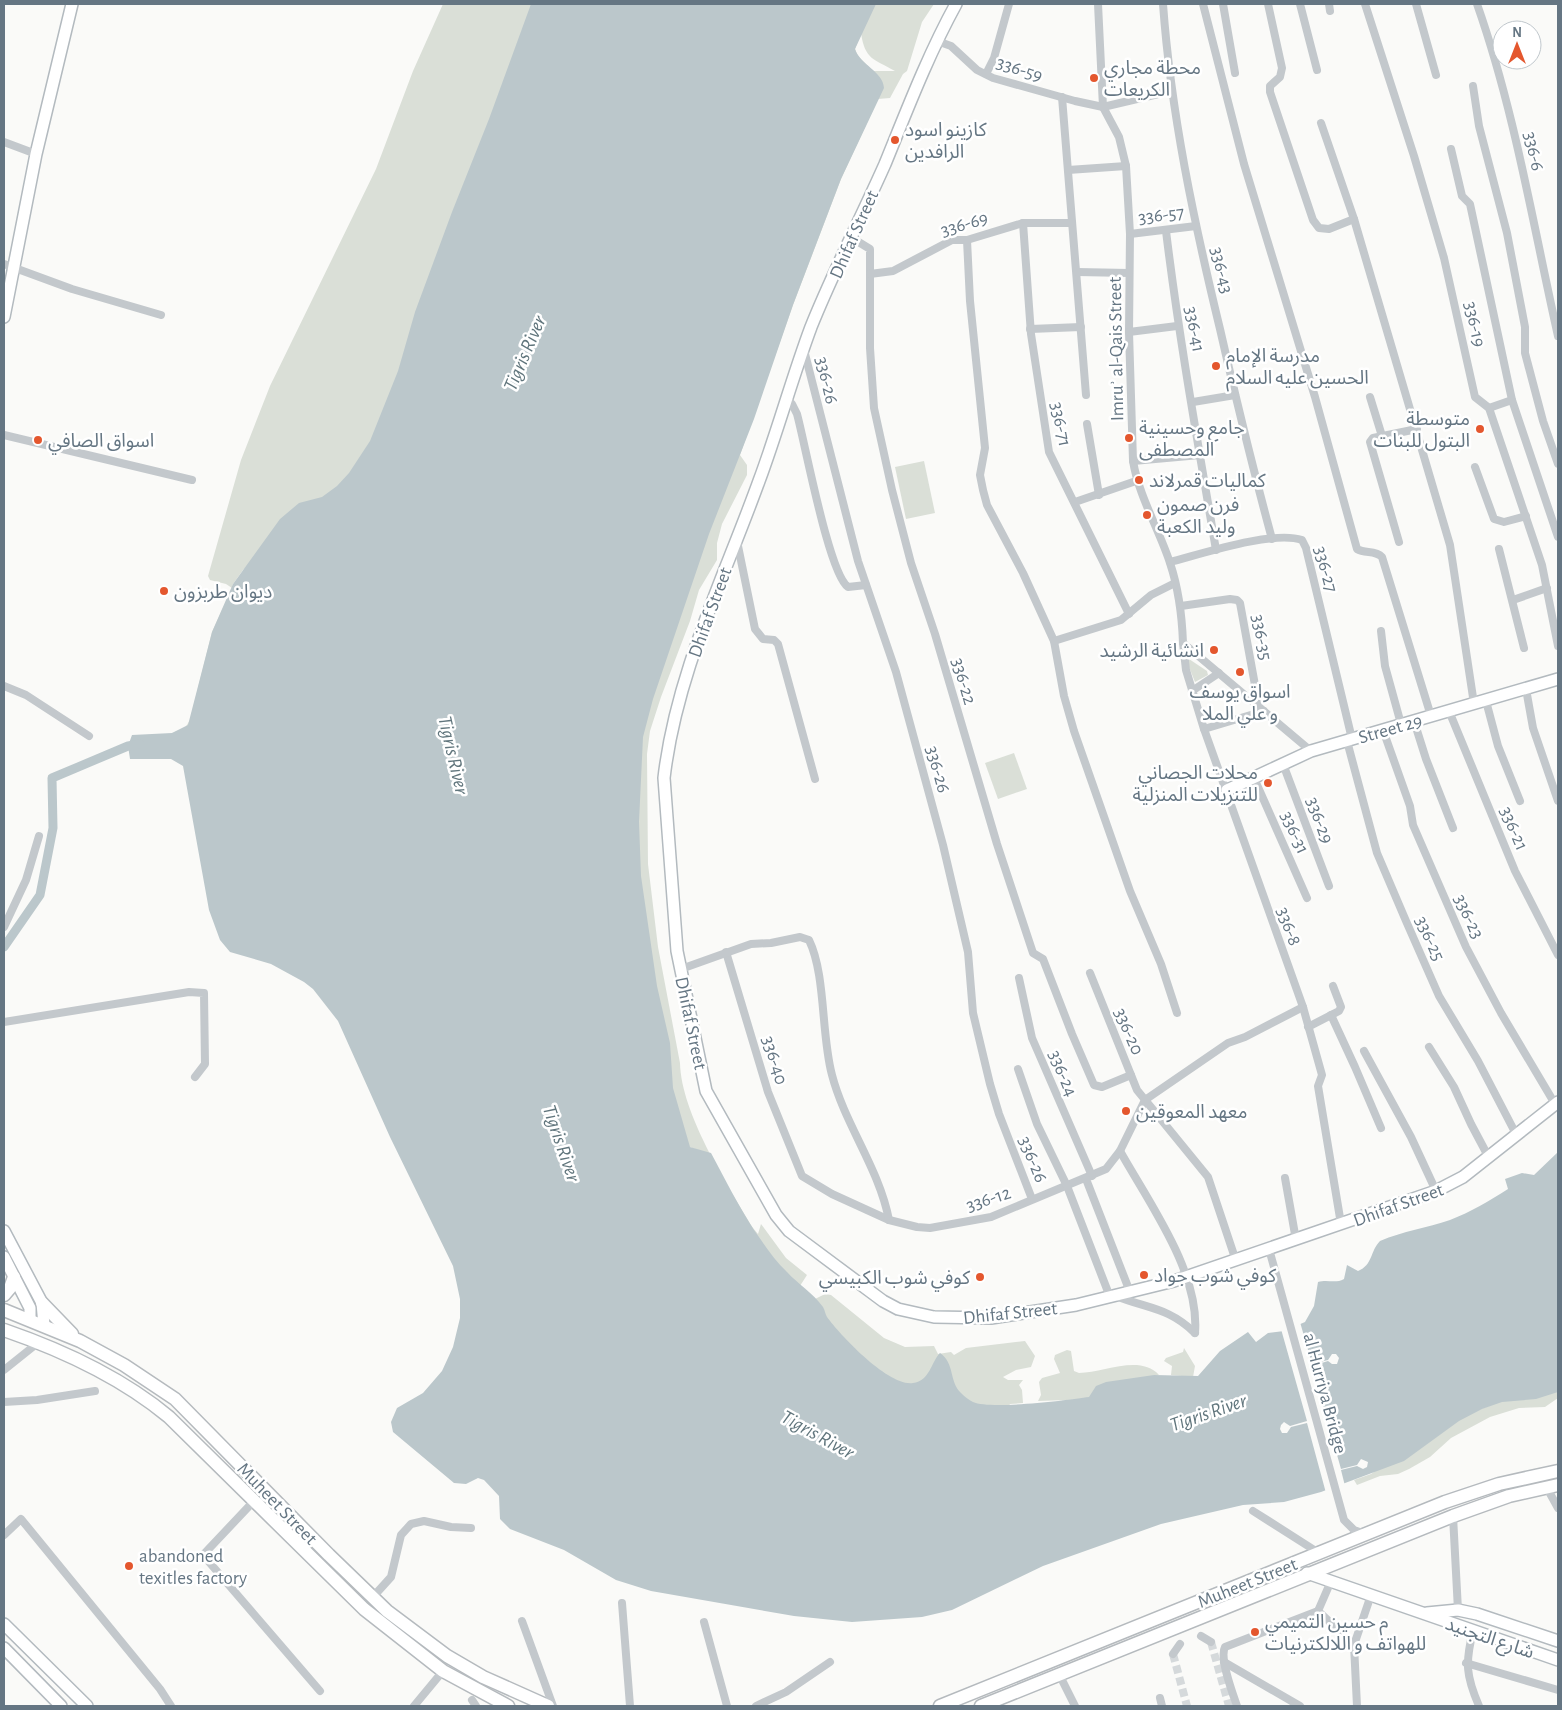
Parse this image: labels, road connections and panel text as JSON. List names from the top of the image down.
{
  "streets": {
    "main road": ["Muheet Street"],
    "street": [
      "336-59",
      "336-6",
      "336-57",
      "336-69",
      "Dhifaf Street",
      "336-43",
      "336-19",
      "336-41",
      "Imruʾ al-Qais Street",
      "336-26",
      "336-71",
      "336-27",
      "336-35",
      "336-22",
      "Street 29",
      "336-29",
      "336-21",
      "336-31",
      "336-23",
      "336-8",
      "336-25",
      "336-20",
      "336-40",
      "336-24",
      "336-12",
      "al Hurriya Bridge",
      "شارع التجنيد"
    ]
  },
  "crossings": [
    ["336-59", "Dhifaf Street"],
    ["336-59", "Imruʾ al-Qais Street"],
    ["336-57", "336-43"],
    ["336-57", "336-41"],
    ["336-57", "Imruʾ al-Qais Street"],
    ["336-69", "336-71"],
    ["336-69", "336-22"],
    ["Dhifaf Street", "336-26"],
    ["Dhifaf Street", "336-22"],
    ["Dhifaf Street", "336-23"],
    ["Dhifaf Street", "336-8"],
    ["Dhifaf Street", "336-25"],
    ["Dhifaf Street", "336-20"],
    ["Dhifaf Street", "336-24"],
    ["Dhifaf Street", "al Hurriya Bridge"],
    ["336-43", "336-27"],
    ["336-41", "336-27"],
    ["Imruʾ al-Qais Street", "336-27"],
    ["Imruʾ al-Qais Street", "336-35"],
    ["Imruʾ al-Qais Street", "336-8"],
    ["336-26", "336-12"],
    ["336-27", "Street 29"],
    ["336-27", "336-25"],
    ["336-22", "336-20"],
    ["Street 29", "336-29"],
    ["Street 29", "336-21"],
    ["Street 29", "336-31"],
    ["Street 29", "336-23"],
    ["Street 29", "336-8"],
    ["Street 29", "336-25"],
    ["336-8", "336-12"],
    ["336-20", "336-12"],
    ["336-40", "336-12"],
    ["336-24", "336-12"],
    ["al Hurriya Bridge", "Muheet Street"],
    ["Muheet Street", "شارع التجنيد"]
  ],
  "water": ["Tigris River"],
  "places": [
    "محطة مجاري الكريعات",
    "كازينو اسود الرافدين",
    "مدرسة الإمام الحسين عليه السلام",
    "متوسطة البتول للبنات",
    "جامع وحسينية المصطفى",
    "اسواق الصافي",
    "كماليات قمرلاند",
    "فرن صمون وليد الكعبة",
    "ديوان طربزون",
    "انشائية الرشيد",
    "اسواق يوسف و علي الملا",
    "محلات الجصاني للتنزيلات المنزلية",
    "معهد المعوقين",
    "كوفي شوب جواد",
    "كوفي شوب الكبيسي",
    "abandoned texitles factory",
    "م حسين التميمي للهواتف و اللالكترنيات"
  ],
  "north": "top"
}
